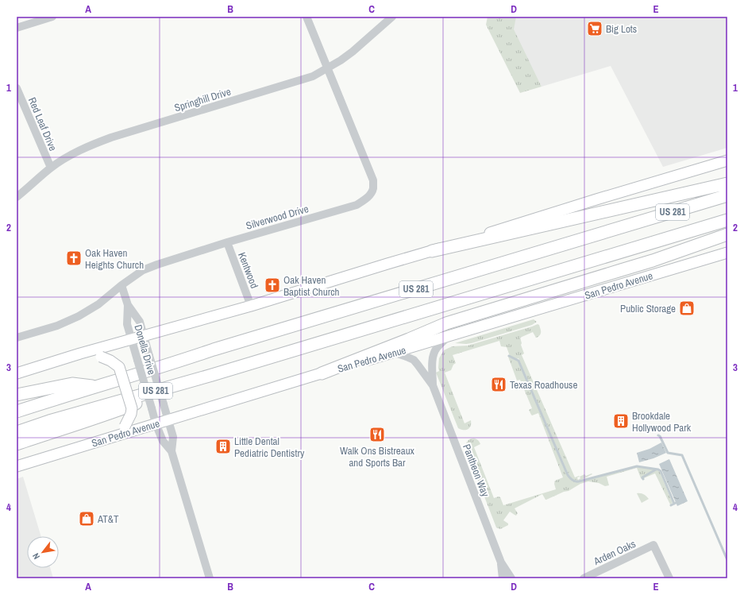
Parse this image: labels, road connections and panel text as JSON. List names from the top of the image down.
{
  "streets": {
    "highway": ["US 281"],
    "main road": ["San Pedro Avenue"],
    "street": [
      "Springhill Drive",
      "Red Leaf Drive",
      "Silverwood Drive",
      "Kentwood",
      "Donella Drive",
      "Pantheon Way",
      "Arden Oaks"
    ]
  },
  "crossings": [
    ["Springhill Drive", "Red Leaf Drive"],
    ["Springhill Drive", "Silverwood Drive"],
    ["Silverwood Drive", "Kentwood"],
    ["Silverwood Drive", "Donella Drive"],
    ["San Pedro Avenue", "Donella Drive"],
    ["San Pedro Avenue", "Pantheon Way"]
  ],
  "places": {
    "supermarket": ["Big Lots"],
    "church": ["Oak Haven Heights Church", "Oak Haven Baptist Church"],
    "shop": ["Public Storage", "AT&T"],
    "restaurant": ["Texas Roadhouse", "Walk Ons Bistreaux and Sports Bar"],
    "building": ["Brookdale Hollywood Park", "Little Dental Pediatric Dentistry"]
  },
  "north": "bottom left",
  "grid": {
    "columns": [
      "A",
      "B",
      "C",
      "D",
      "E"
    ],
    "rows": [
      "1",
      "2",
      "3",
      "4"
    ]
  }
}
